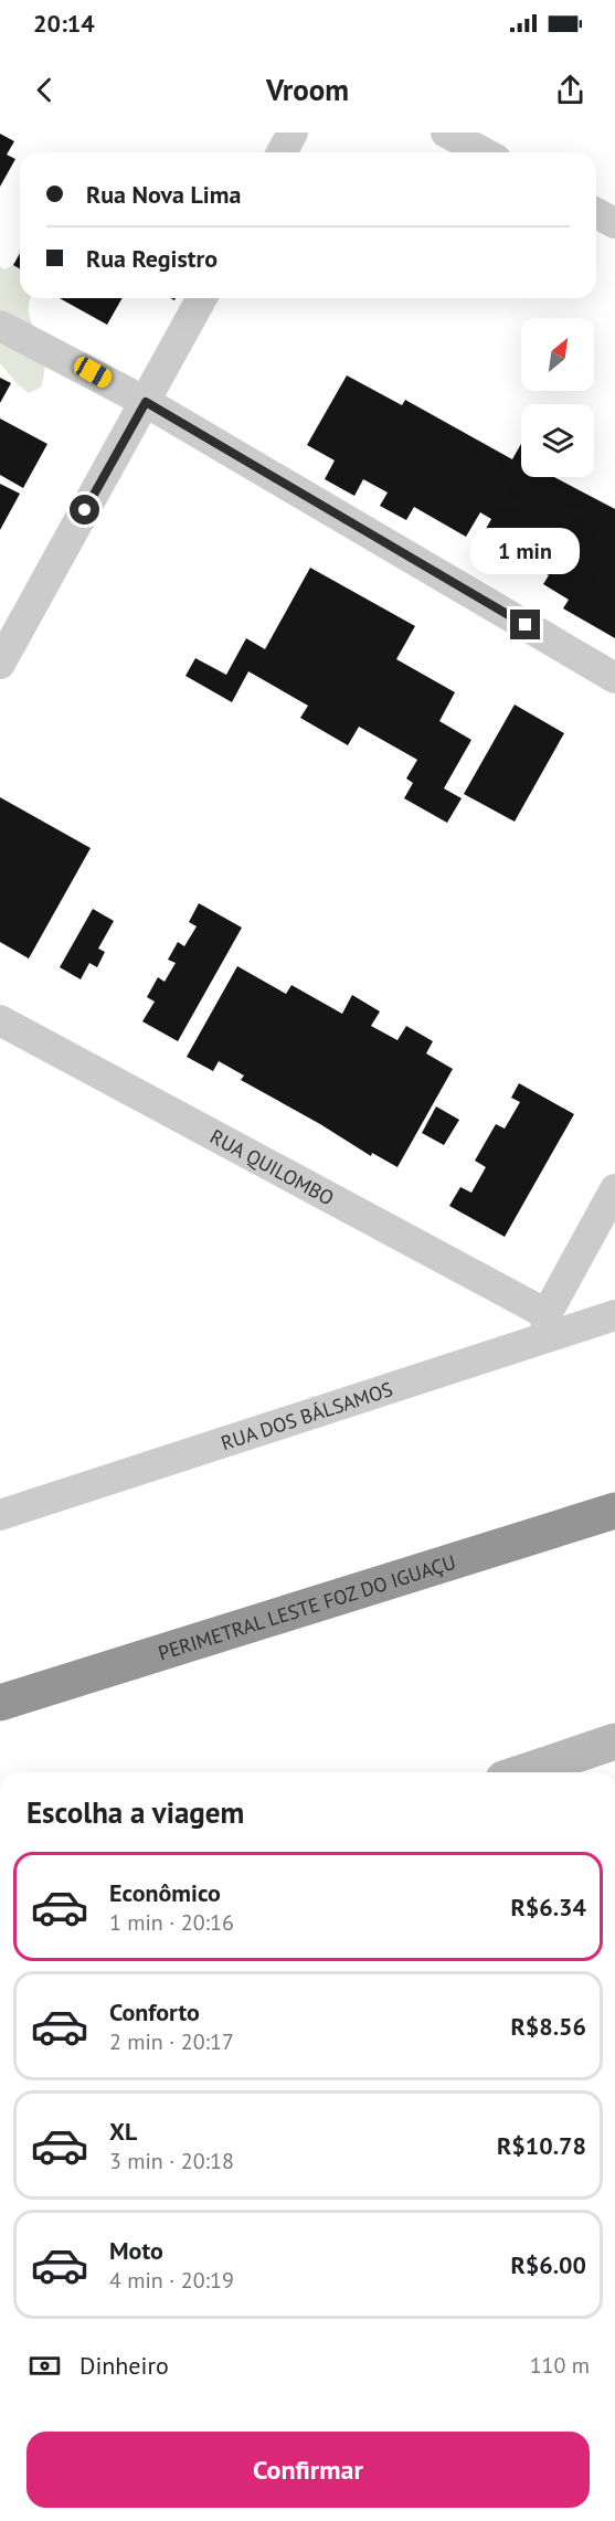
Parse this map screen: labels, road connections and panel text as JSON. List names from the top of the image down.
{
  "streets": {
    "highway": ["PERIMETRAL LESTE FOZ DO IGUAÇU"],
    "street": ["RUA QUILOMBO", "RUA DOS BÁLSAMOS"]
  },
  "crossings": [
    ["RUA QUILOMBO", "RUA DOS BÁLSAMOS"]
  ],
  "north": "top right",
  "page": {
    "status": "20:14",
    "header": "Vroom",
    "banner": ["Rua Nova Lima", "Rua Registro"],
    "bubble": "1 min",
    "heading": "Escolha a viagem",
    "list": [
      {
        "name": "Econômico",
        "note": "1 min · 20:16",
        "value": "R$6.34"
      },
      {
        "name": "Conforto",
        "note": "2 min · 20:17",
        "value": "R$8.56"
      },
      {
        "name": "XL",
        "note": "3 min · 20:18",
        "value": "R$10.78"
      },
      {
        "name": "Moto",
        "note": "4 min · 20:19",
        "value": "R$6.00"
      }
    ],
    "pay": ["Dinheiro", "110 m"],
    "buttons": "Confirmar"
  }
}
